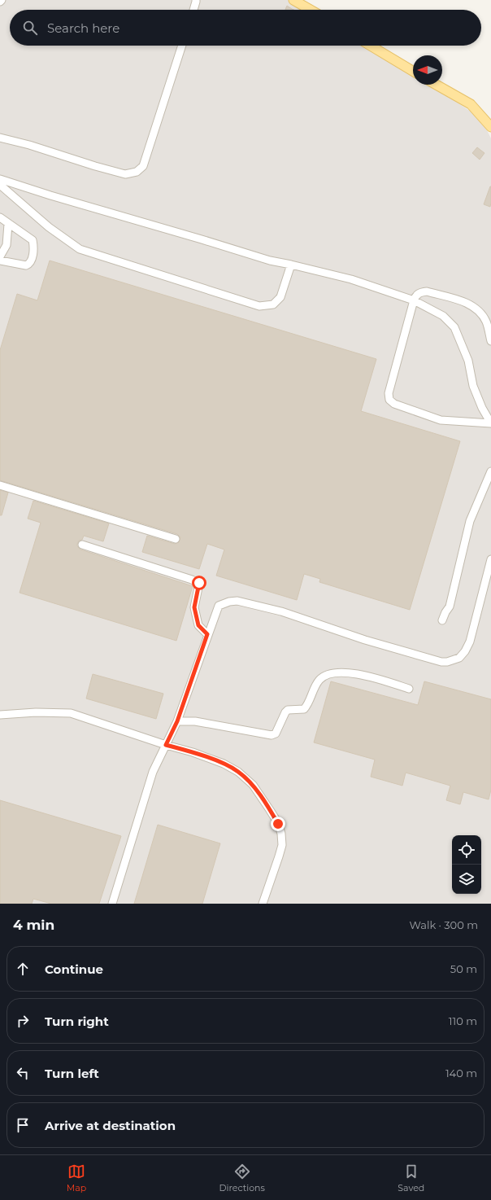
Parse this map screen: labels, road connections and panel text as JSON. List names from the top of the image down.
{
  "north": "left",
  "page": {
    "search": "Search here",
    "heading": ["4 min", "Walk · 300 m"],
    "list": [
      ["Continue", "50 m"],
      ["Turn right", "110 m"],
      ["Turn left", "140 m"],
      "Arrive at destination"
    ],
    "nav": ["Map", "Directions", "Saved"]
  }
}
